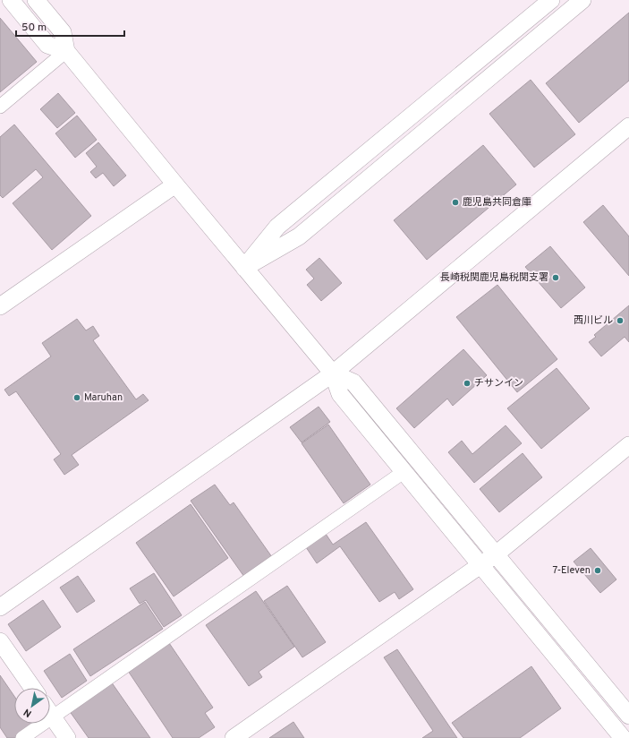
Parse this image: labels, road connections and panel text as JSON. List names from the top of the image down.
{
  "places": [
    "鹿児島共同倉庫",
    "長崎税関鹿児島税関支署",
    "西川ビル",
    "チサンイン",
    "Maruhan",
    "7-Eleven"
  ],
  "scale_bar": "50 m",
  "north": "bottom left"
}
